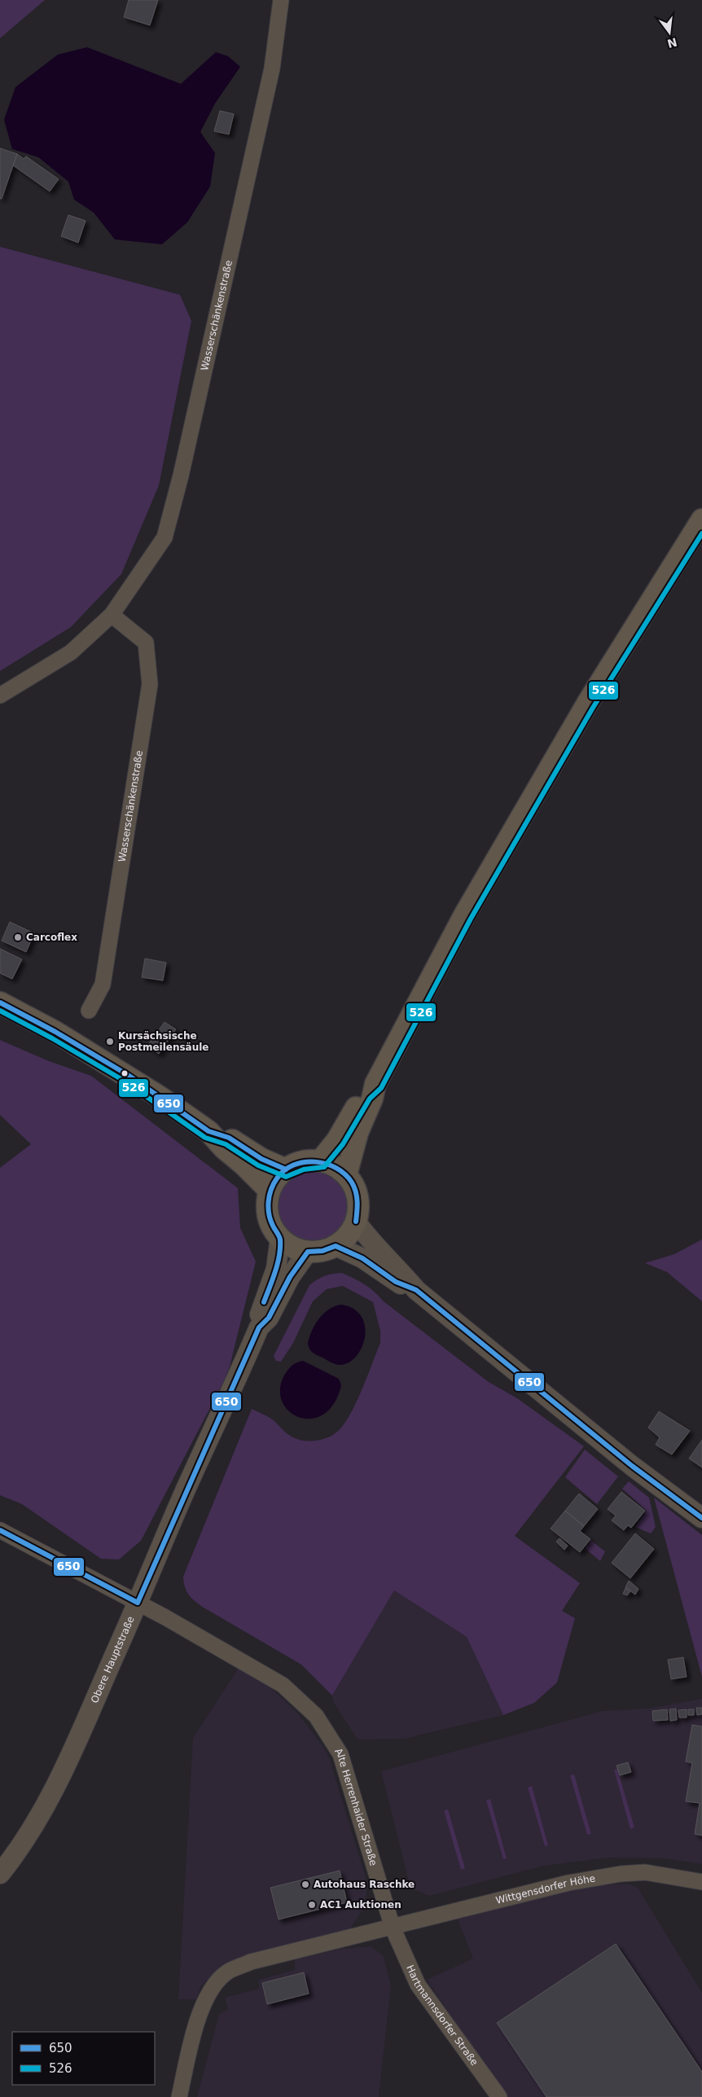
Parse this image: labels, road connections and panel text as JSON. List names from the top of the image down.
{
  "streets": {
    "street": [
      "Wasserschänkenstraße",
      "Obere Hauptstraße",
      "Alte Herrenhaider Straße",
      "Wittgensdorfer Höhe",
      "Hartmannsdorfer Straße"
    ]
  },
  "crossings": [
    ["Obere Hauptstraße", "Alte Herrenhaider Straße"],
    ["Alte Herrenhaider Straße", "Wittgensdorfer Höhe"],
    ["Alte Herrenhaider Straße", "Hartmannsdorfer Straße"],
    ["Wittgensdorfer Höhe", "Hartmannsdorfer Straße"]
  ],
  "places": [
    "Carcoflex",
    "Kursächsische Postmeilensäule",
    "Autohaus Raschke",
    "AC1 Auktionen"
  ],
  "lines": ["transit line 526", "transit line 650"],
  "legend": ["650", "526"],
  "north": "bottom"
}
